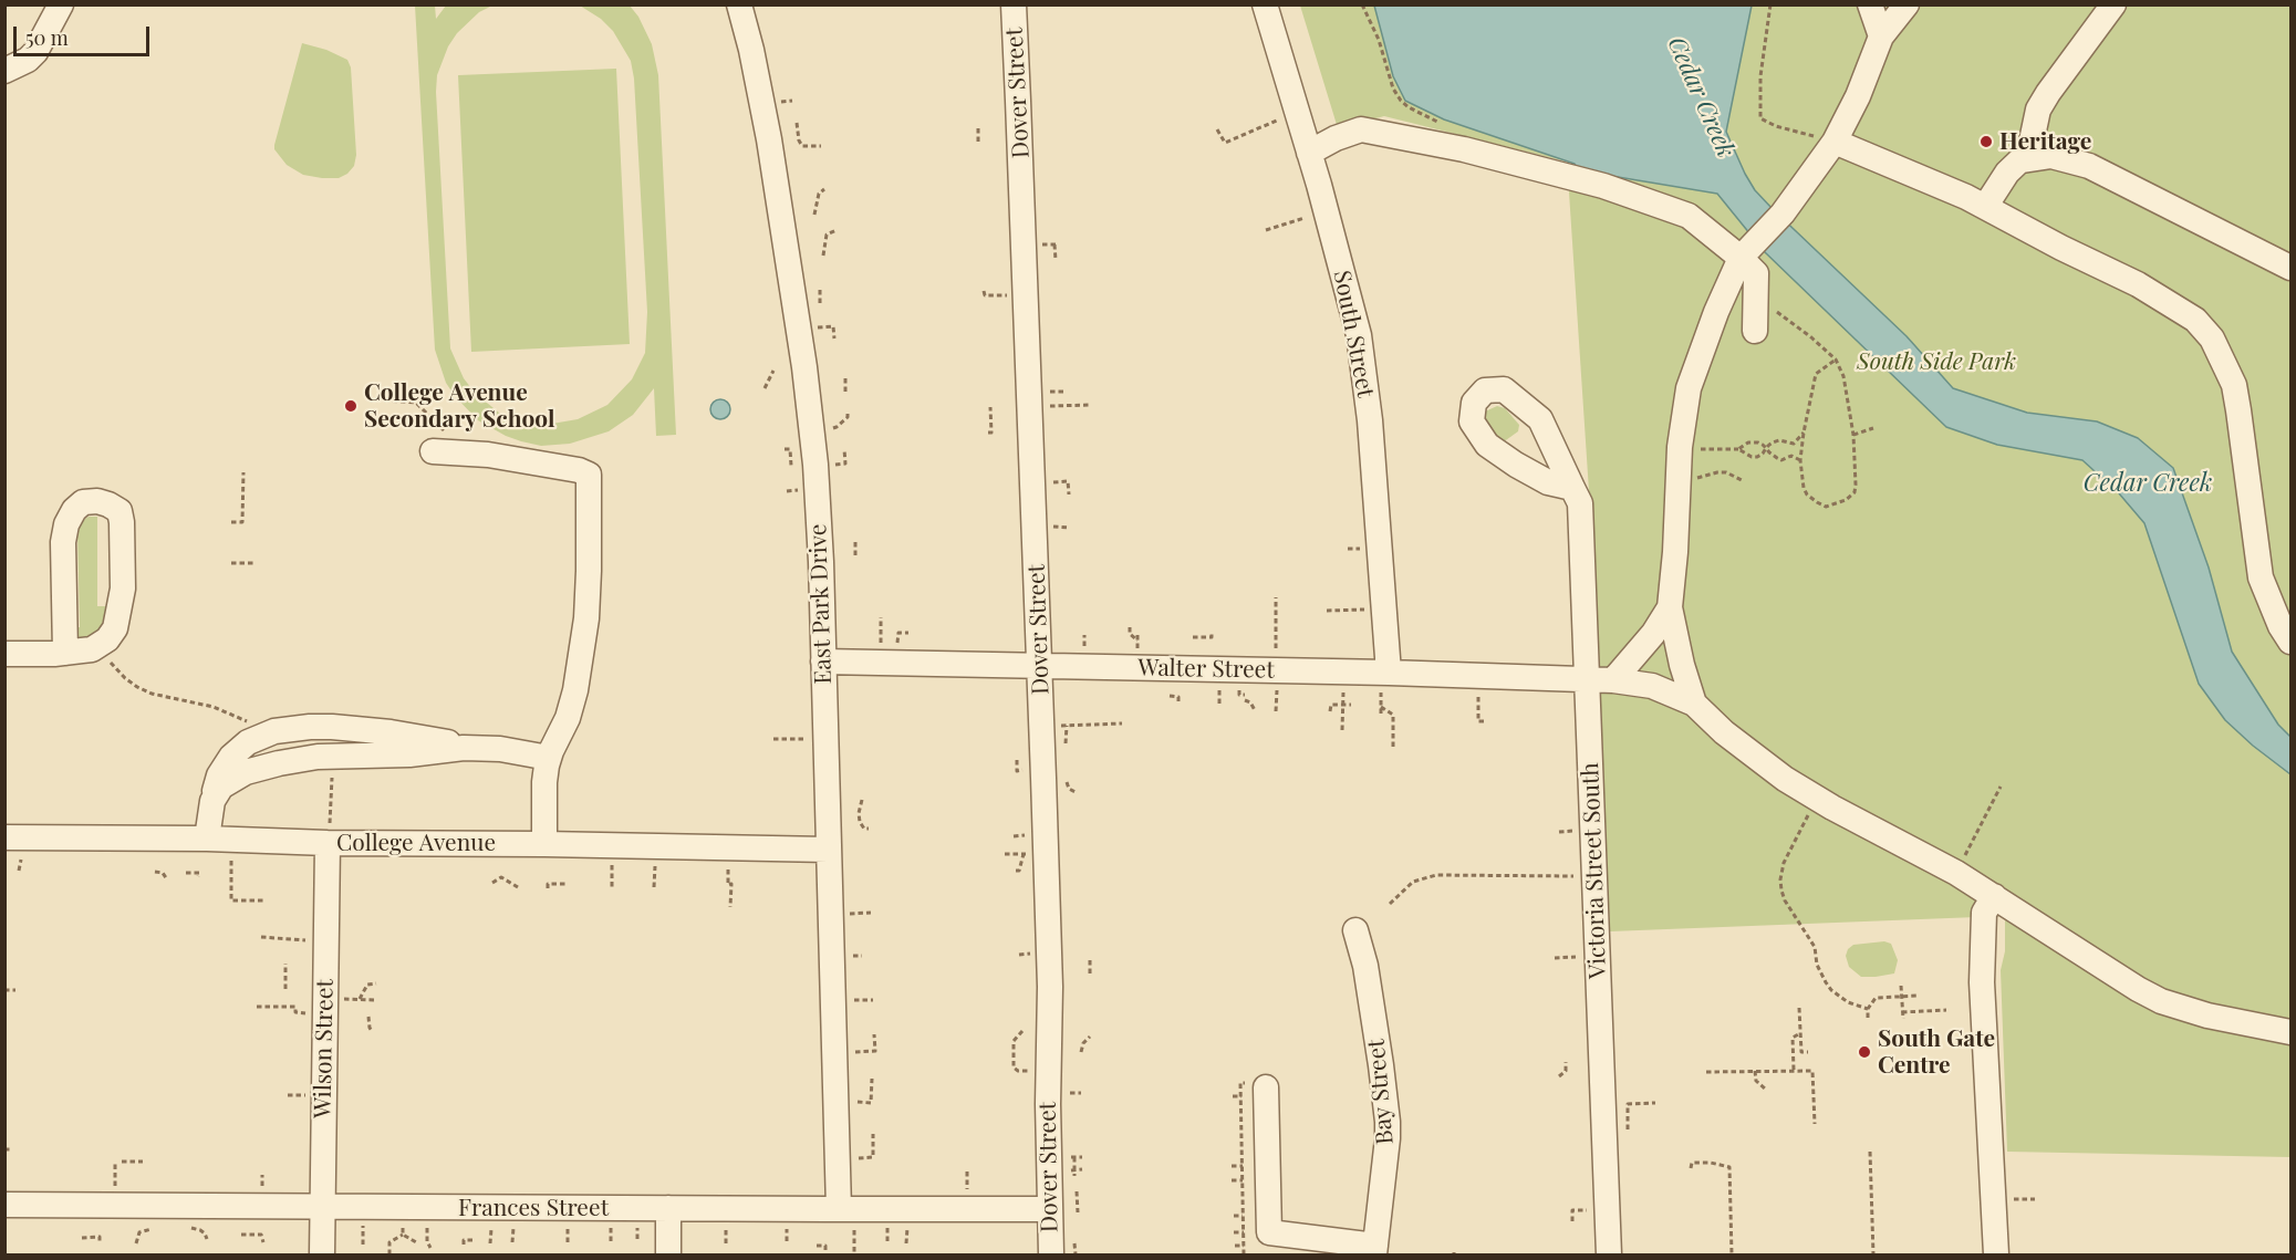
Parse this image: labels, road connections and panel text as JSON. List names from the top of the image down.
{
  "streets": {
    "street": [
      "Dover Street",
      "South Street",
      "East Park Drive",
      "Walter Street",
      "College Avenue",
      "Victoria Street South",
      "Wilson Street",
      "Bay Street",
      "Frances Street"
    ]
  },
  "crossings": [
    ["Dover Street", "Walter Street"],
    ["Dover Street", "Frances Street"],
    ["South Street", "Walter Street"],
    ["East Park Drive", "Walter Street"],
    ["East Park Drive", "College Avenue"],
    ["East Park Drive", "Frances Street"],
    ["Walter Street", "Victoria Street South"],
    ["College Avenue", "Wilson Street"],
    ["Wilson Street", "Frances Street"]
  ],
  "water": ["Cedar Creek"],
  "parks": ["South Side Park"],
  "places": ["Heritage", "College Avenue Secondary School", "South Gate Centre"],
  "scale_bar": "50 m"
}
